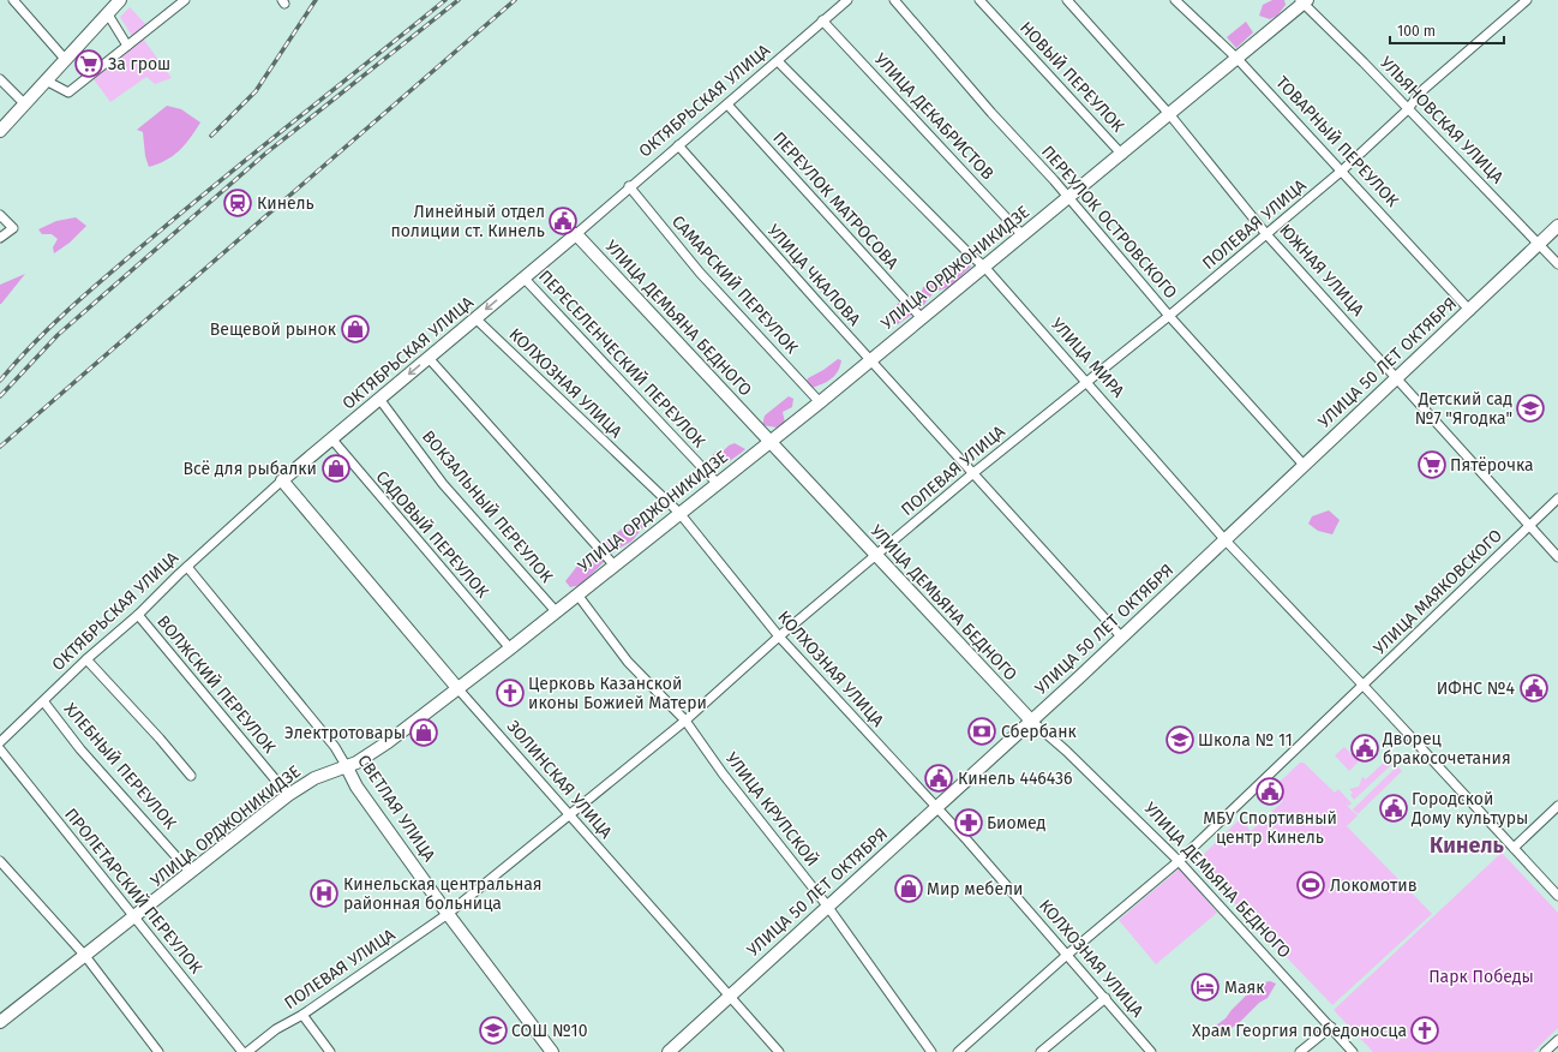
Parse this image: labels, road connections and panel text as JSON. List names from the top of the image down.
{
  "streets": {
    "main road": [
      "ОКТЯБРЬСКАЯ УЛИЦА",
      "УЛИЦА ОРДЖОНИКИДЗЕ",
      "УЛИЦА ДЕМЬЯНА БЕДНОГО",
      "УЛИЦА 50 ЛЕТ ОКТЯБРЯ",
      "ЗОЛИНСКАЯ УЛИЦА",
      "СВЕТЛАЯ УЛИЦА"
    ],
    "street": [
      "НОВЫЙ ПЕРЕУЛОК",
      "УЛИЦА ДЕКАБРИСТОВ",
      "УЛЬЯНОВСКАЯ УЛИЦА",
      "ТОВАРНЫЙ ПЕРЕУЛОК",
      "ПЕРЕУЛОК МАТРОСОВА",
      "ПЕРЕУЛОК ОСТРОВСКОГО",
      "ПОЛЕВАЯ УЛИЦА",
      "ЮЖНАЯ УЛИЦА",
      "УЛИЦА ЧКАЛОВА",
      "САМАРСКИЙ ПЕРЕУЛОК",
      "УЛИЦА МИРА",
      "ПЕРЕСЕЛЕНЧЕСКИЙ ПЕРЕУЛОК",
      "КОЛХОЗНАЯ УЛИЦА",
      "ВОКЗАЛЬНЫЙ ПЕРЕУЛОК",
      "САДОВЫЙ ПЕРЕУЛОК",
      "УЛИЦА МАЯКОВСКОГО",
      "ВОЛЖСКИЙ ПЕРЕУЛОК",
      "ХЛЕБНЫЙ ПЕРЕУЛОК",
      "УЛИЦА КРУПСКОЙ",
      "ПРОЛЕТАРСКИЙ ПЕРЕУЛОК"
    ]
  },
  "crossings": [
    ["НОВЫЙ ПЕРЕУЛОК", "УЛИЦА ОРДЖОНИКИДЗЕ"],
    ["ОКТЯБРЬСКАЯ УЛИЦА", "УЛИЦА ДЕКАБРИСТОВ"],
    ["ОКТЯБРЬСКАЯ УЛИЦА", "ПЕРЕУЛОК МАТРОСОВА"],
    ["ОКТЯБРЬСКАЯ УЛИЦА", "УЛИЦА ЧКАЛОВА"],
    ["ОКТЯБРЬСКАЯ УЛИЦА", "САМАРСКИЙ ПЕРЕУЛОК"],
    ["ОКТЯБРЬСКАЯ УЛИЦА", "УЛИЦА ДЕМЬЯНА БЕДНОГО"],
    ["ОКТЯБРЬСКАЯ УЛИЦА", "УЛИЦА МИРА"],
    ["ОКТЯБРЬСКАЯ УЛИЦА", "ПЕРЕСЕЛЕНЧЕСКИЙ ПЕРЕУЛОК"],
    ["ОКТЯБРЬСКАЯ УЛИЦА", "КОЛХОЗНАЯ УЛИЦА"],
    ["ОКТЯБРЬСКАЯ УЛИЦА", "ВОКЗАЛЬНЫЙ ПЕРЕУЛОК"],
    ["ОКТЯБРЬСКАЯ УЛИЦА", "САДОВЫЙ ПЕРЕУЛОК"],
    ["ОКТЯБРЬСКАЯ УЛИЦА", "ВОЛЖСКИЙ ПЕРЕУЛОК"],
    ["ОКТЯБРЬСКАЯ УЛИЦА", "ХЛЕБНЫЙ ПЕРЕУЛОК"],
    ["ОКТЯБРЬСКАЯ УЛИЦА", "ЗОЛИНСКАЯ УЛИЦА"],
    ["ОКТЯБРЬСКАЯ УЛИЦА", "СВЕТЛАЯ УЛИЦА"],
    ["УЛИЦА ДЕКАБРИСТОВ", "УЛИЦА ОРДЖОНИКИДЗЕ"],
    ["УЛЬЯНОВСКАЯ УЛИЦА", "ПОЛЕВАЯ УЛИЦА"],
    ["УЛЬЯНОВСКАЯ УЛИЦА", "УЛИЦА ОРДЖОНИКИДЗЕ"],
    ["УЛЬЯНОВСКАЯ УЛИЦА", "УЛИЦА 50 ЛЕТ ОКТЯБРЯ"],
    ["ТОВАРНЫЙ ПЕРЕУЛОК", "ПОЛЕВАЯ УЛИЦА"],
    ["ТОВАРНЫЙ ПЕРЕУЛОК", "УЛИЦА ОРДЖОНИКИДЗЕ"],
    ["ТОВАРНЫЙ ПЕРЕУЛОК", "УЛИЦА 50 ЛЕТ ОКТЯБРЯ"],
    ["ПЕРЕУЛОК МАТРОСОВА", "УЛИЦА ОРДЖОНИКИДЗЕ"],
    ["ПЕРЕУЛОК ОСТРОВСКОГО", "ПОЛЕВАЯ УЛИЦА"],
    ["ПЕРЕУЛОК ОСТРОВСКОГО", "УЛИЦА ОРДЖОНИКИДЗЕ"],
    ["ПЕРЕУЛОК ОСТРОВСКОГО", "УЛИЦА 50 ЛЕТ ОКТЯБРЯ"],
    ["ПОЛЕВАЯ УЛИЦА", "ЮЖНАЯ УЛИЦА"],
    ["ПОЛЕВАЯ УЛИЦА", "УЛИЦА ЧКАЛОВА"],
    ["ПОЛЕВАЯ УЛИЦА", "УЛИЦА ДЕМЬЯНА БЕДНОГО"],
    ["ПОЛЕВАЯ УЛИЦА", "УЛИЦА МИРА"],
    ["ПОЛЕВАЯ УЛИЦА", "КОЛХОЗНАЯ УЛИЦА"],
    ["ПОЛЕВАЯ УЛИЦА", "ЗОЛИНСКАЯ УЛИЦА"],
    ["ПОЛЕВАЯ УЛИЦА", "СВЕТЛАЯ УЛИЦА"],
    ["ПОЛЕВАЯ УЛИЦА", "УЛИЦА КРУПСКОЙ"],
    ["УЛИЦА ОРДЖОНИКИДЗЕ", "ЮЖНАЯ УЛИЦА"],
    ["УЛИЦА ОРДЖОНИКИДЗЕ", "УЛИЦА ЧКАЛОВА"],
    ["УЛИЦА ОРДЖОНИКИДЗЕ", "САМАРСКИЙ ПЕРЕУЛОК"],
    ["УЛИЦА ОРДЖОНИКИДЗЕ", "УЛИЦА ДЕМЬЯНА БЕДНОГО"],
    ["УЛИЦА ОРДЖОНИКИДЗЕ", "УЛИЦА МИРА"],
    ["УЛИЦА ОРДЖОНИКИДЗЕ", "ПЕРЕСЕЛЕНЧЕСКИЙ ПЕРЕУЛОК"],
    ["УЛИЦА ОРДЖОНИКИДЗЕ", "КОЛХОЗНАЯ УЛИЦА"],
    ["УЛИЦА ОРДЖОНИКИДЗЕ", "ВОКЗАЛЬНЫЙ ПЕРЕУЛОК"],
    ["УЛИЦА ОРДЖОНИКИДЗЕ", "САДОВЫЙ ПЕРЕУЛОК"],
    ["УЛИЦА ОРДЖОНИКИДЗЕ", "ВОЛЖСКИЙ ПЕРЕУЛОК"],
    ["УЛИЦА ОРДЖОНИКИДЗЕ", "ХЛЕБНЫЙ ПЕРЕУЛОК"],
    ["УЛИЦА ОРДЖОНИКИДЗЕ", "ЗОЛИНСКАЯ УЛИЦА"],
    ["УЛИЦА ОРДЖОНИКИДЗЕ", "СВЕТЛАЯ УЛИЦА"],
    ["УЛИЦА ОРДЖОНИКИДЗЕ", "УЛИЦА КРУПСКОЙ"],
    ["УЛИЦА ОРДЖОНИКИДЗЕ", "ПРОЛЕТАРСКИЙ ПЕРЕУЛОК"],
    ["ЮЖНАЯ УЛИЦА", "УЛИЦА 50 ЛЕТ ОКТЯБРЯ"],
    ["ЮЖНАЯ УЛИЦА", "УЛИЦА МАЯКОВСКОГО"],
    ["УЛИЦА ЧКАЛОВА", "УЛИЦА 50 ЛЕТ ОКТЯБРЯ"],
    ["УЛИЦА ДЕМЬЯНА БЕДНОГО", "УЛИЦА 50 ЛЕТ ОКТЯБРЯ"],
    ["УЛИЦА ДЕМЬЯНА БЕДНОГО", "УЛИЦА МАЯКОВСКОГО"],
    ["УЛИЦА МИРА", "УЛИЦА 50 ЛЕТ ОКТЯБРЯ"],
    ["УЛИЦА МИРА", "УЛИЦА МАЯКОВСКОГО"],
    ["УЛИЦА 50 ЛЕТ ОКТЯБРЯ", "КОЛХОЗНАЯ УЛИЦА"],
    ["УЛИЦА 50 ЛЕТ ОКТЯБРЯ", "ЗОЛИНСКАЯ УЛИЦА"],
    ["УЛИЦА 50 ЛЕТ ОКТЯБРЯ", "УЛИЦА КРУПСКОЙ"]
  ],
  "districts": ["Кинель"],
  "parks": ["Парк Победы"],
  "places": {
    "supermarket": ["За грош", "Пятёрочка"],
    "station": ["Кинель"],
    "public building": [
      "Линейный отдел полиции ст. Кинель",
      "ИФНС №4",
      "Дворец бракосочетания",
      "Кинель 446436",
      "МБУ Спортивный центр Кинель",
      "Городской Дому культуры"
    ],
    "shop": [
      "Вещевой рынок",
      "Всё для рыбалки",
      "Электротовары",
      "Мир мебели"
    ],
    "school or university": ["Детский сад №7 \"Ягодка\"", "Школа № 11", "СОШ №10"],
    "church": ["Церковь Казанской иконы Божией Матери", "Храм Георгия победоносца"],
    "bank": ["Сбербанк"],
    "pharmacy": ["Биомед"],
    "sports": ["Локомотив"],
    "hospital": ["Кинельская центральная районная больница"],
    "hotel": ["Маяк"]
  },
  "scale_bar": "100 m"
}
